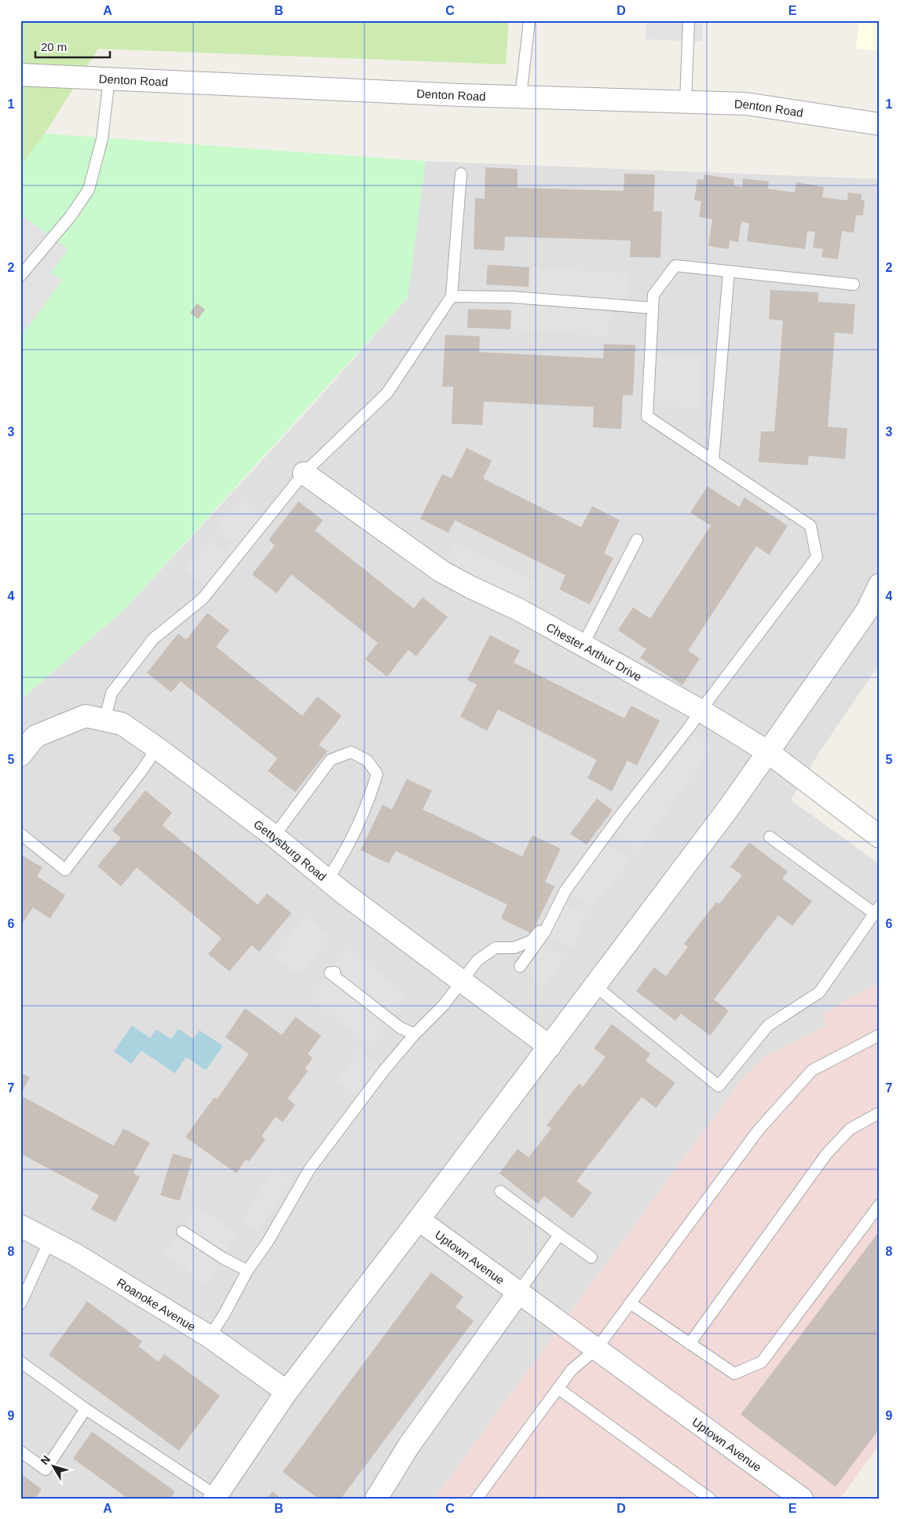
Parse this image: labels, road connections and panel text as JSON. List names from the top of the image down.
{
  "streets": {
    "street": [
      "Denton Road",
      "Chester Arthur Drive",
      "Gettysburg Road",
      "Uptown Avenue",
      "Roanoke Avenue"
    ]
  },
  "scale_bar": "20 m",
  "north": "top left",
  "grid": {
    "columns": [
      "A",
      "B",
      "C",
      "D",
      "E"
    ],
    "rows": [
      "1",
      "2",
      "3",
      "4",
      "5",
      "6",
      "7",
      "8",
      "9"
    ]
  }
}
